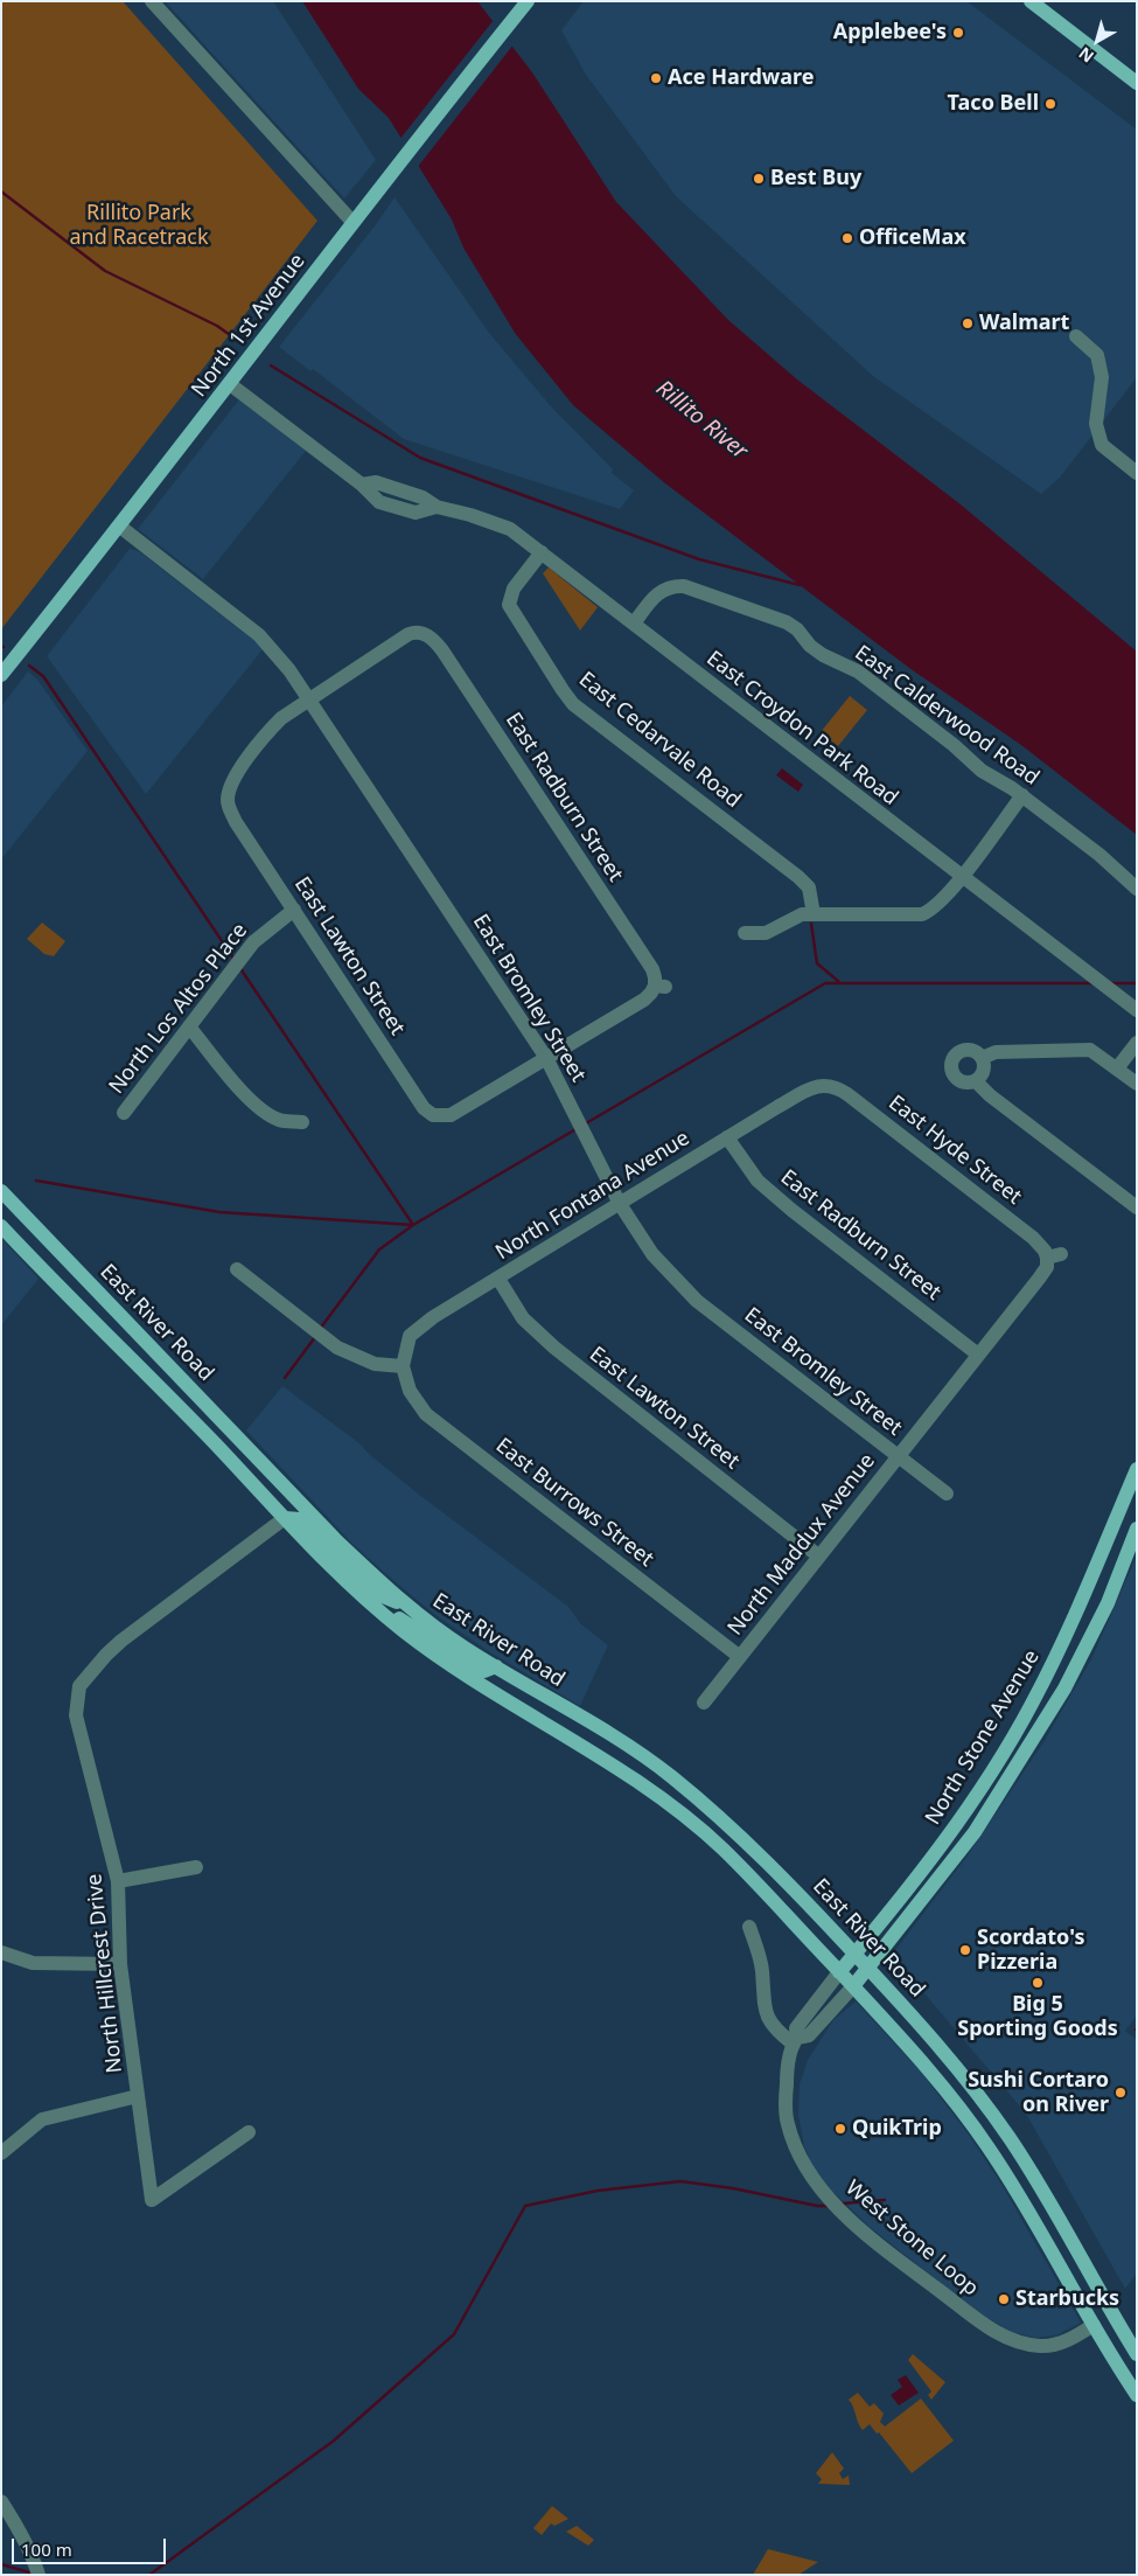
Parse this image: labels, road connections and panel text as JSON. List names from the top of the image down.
{
  "streets": {
    "main road": ["North 1st Avenue", "East River Road", "North Stone Avenue"],
    "street": [
      "East Calderwood Road",
      "East Croydon Park Road",
      "East Cedarvale Road",
      "East Radburn Street",
      "East Lawton Street",
      "East Bromley Street",
      "North Los Altos Place",
      "East Hyde Street",
      "North Fontana Avenue",
      "East Burrows Street",
      "North Maddux Avenue",
      "North Hillcrest Drive",
      "West Stone Loop"
    ]
  },
  "crossings": [
    ["North 1st Avenue", "East Croydon Park Road"],
    ["North 1st Avenue", "East Bromley Street"],
    ["East Calderwood Road", "East Croydon Park Road"],
    ["East Croydon Park Road", "East Cedarvale Road"],
    ["East Radburn Street", "East Lawton Street"],
    ["East Radburn Street", "East Bromley Street"],
    ["East Radburn Street", "North Fontana Avenue"],
    ["East Radburn Street", "North Maddux Avenue"],
    ["East Lawton Street", "East Bromley Street"],
    ["East Lawton Street", "North Los Altos Place"],
    ["East Lawton Street", "North Fontana Avenue"],
    ["East Lawton Street", "North Maddux Avenue"],
    ["East Bromley Street", "North Fontana Avenue"],
    ["East Bromley Street", "North Maddux Avenue"],
    ["East Hyde Street", "North Fontana Avenue"],
    ["East Hyde Street", "North Maddux Avenue"],
    ["North Fontana Avenue", "East Burrows Street"],
    ["East River Road", "North Stone Avenue"],
    ["East River Road", "North Hillcrest Drive"],
    ["East River Road", "West Stone Loop"],
    ["East Burrows Street", "North Maddux Avenue"],
    ["North Stone Avenue", "West Stone Loop"]
  ],
  "water": ["Rillito River"],
  "parks": ["Rillito Park and Racetrack"],
  "places": [
    "Applebee's",
    "Ace Hardware",
    "Taco Bell",
    "Best Buy",
    "OfficeMax",
    "Walmart",
    "Scordato's Pizzeria",
    "Big 5 Sporting Goods",
    "Sushi Cortaro on River",
    "QuikTrip",
    "Starbucks"
  ],
  "scale_bar": "100 m",
  "north": "bottom left"
}
